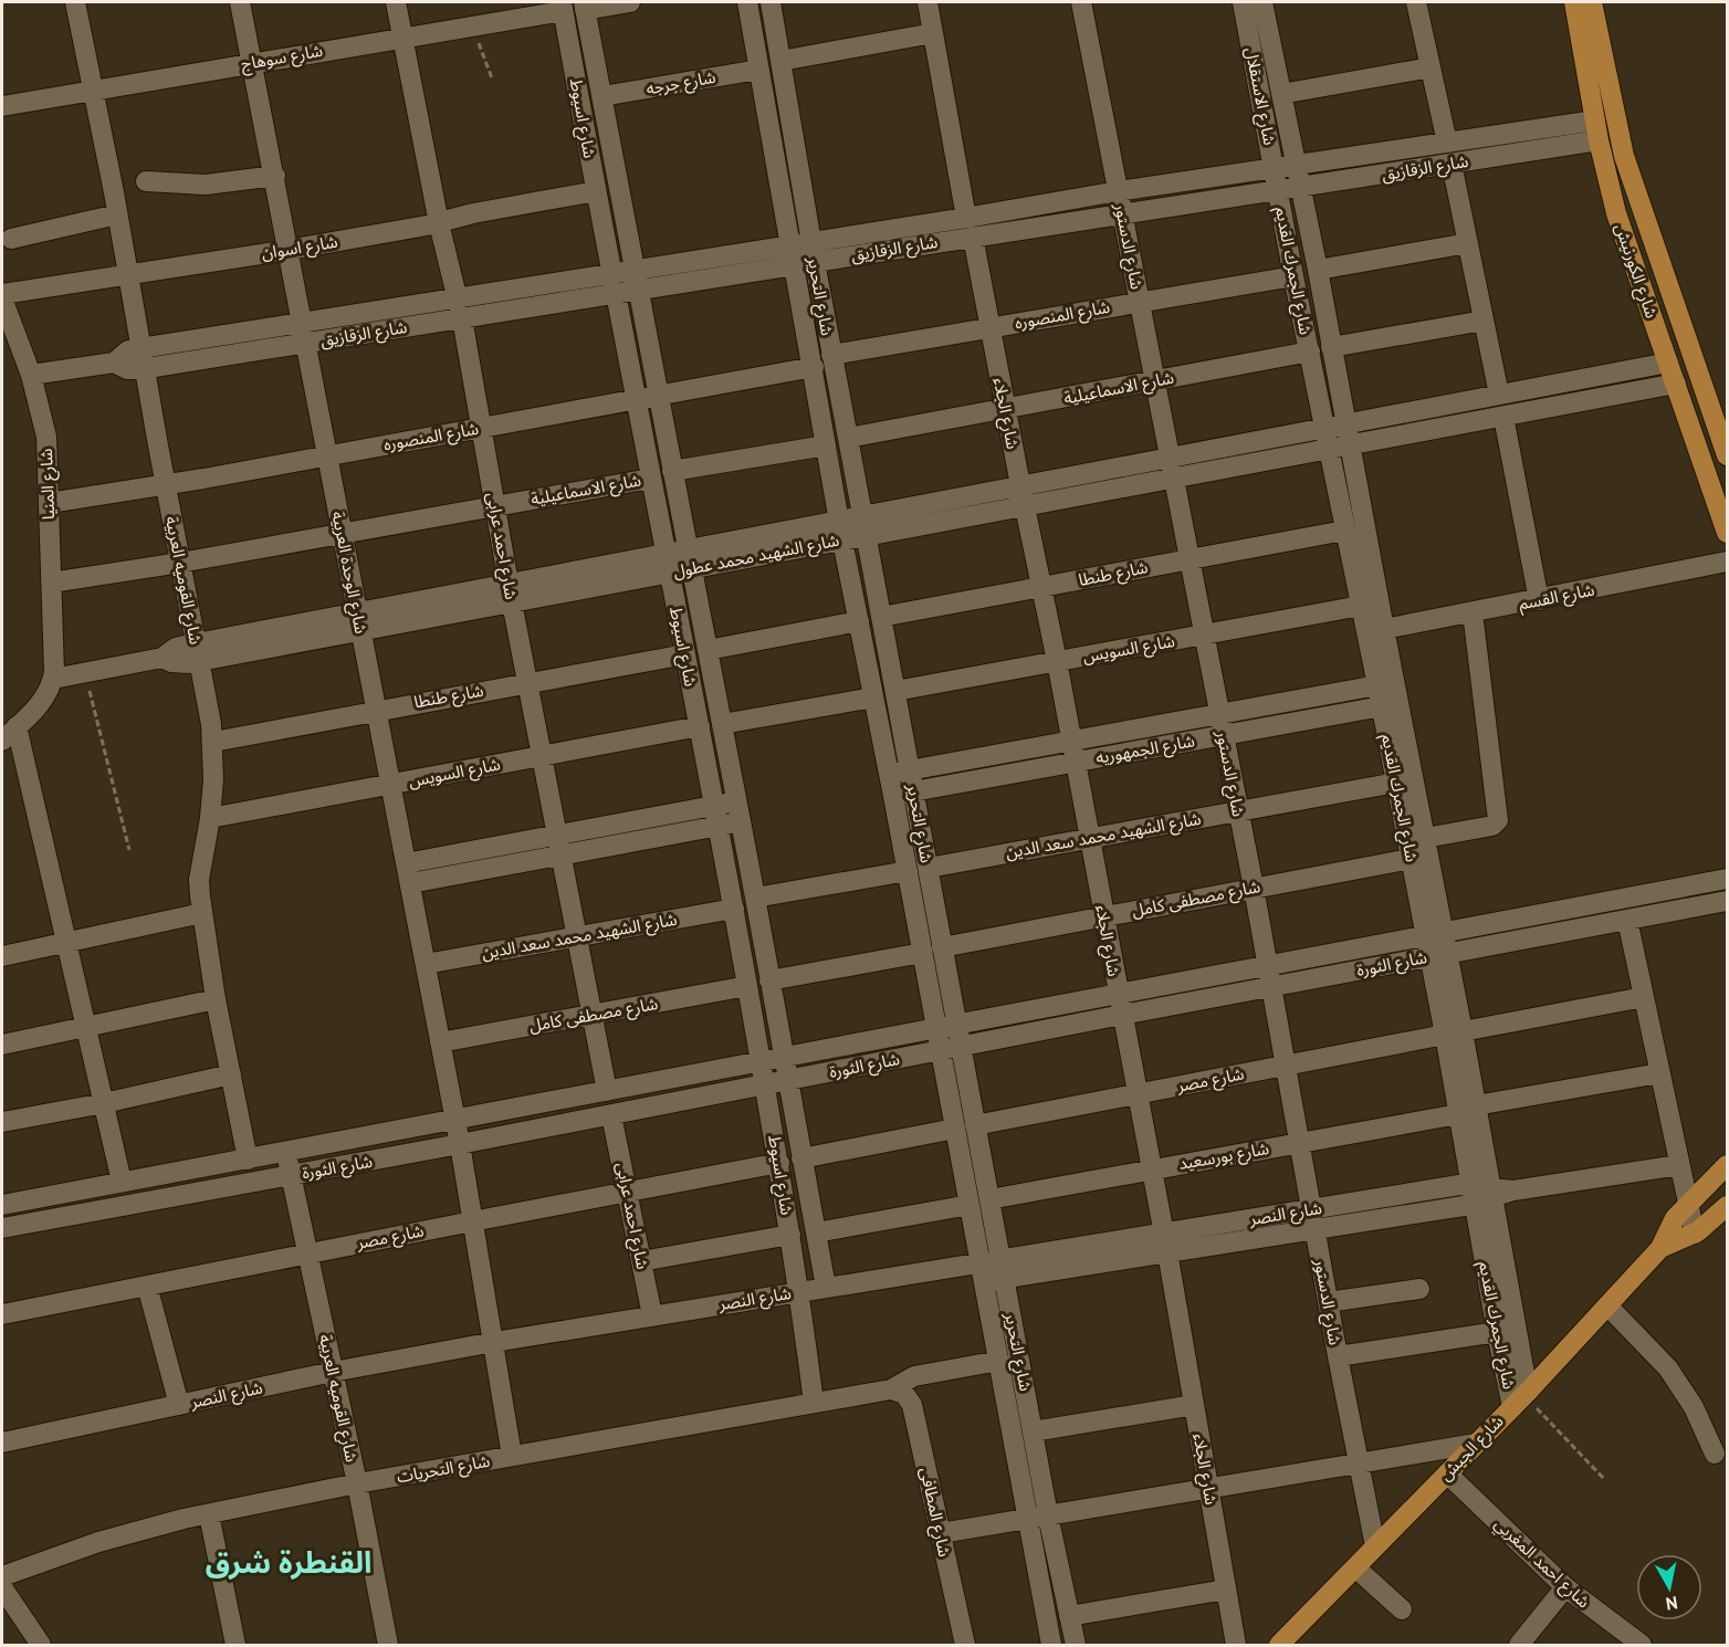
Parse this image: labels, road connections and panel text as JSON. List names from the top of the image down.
{
  "streets": {
    "main road": ["شارع الكورنيش", "شارع الجيش"],
    "street": [
      "شارع سوهاج",
      "شارع جرجه",
      "شارع الاستقلال",
      "شارع اسيوط",
      "شارع الزقازيق",
      "شارع الدستور",
      "شارع اسوان",
      "شارع الجمرك القديم",
      "شارع التحرير",
      "شارع المنصوره",
      "شارع الاسماعيلية",
      "شارع الجلاء",
      "شارع المنيا",
      "شارع احمد عرابى",
      "شارع الشهيد محمد عطول",
      "شارع الوحدة العربية",
      "شارع طنطا",
      "شارع القوميه العربية",
      "شارع القسم",
      "شارع السويس",
      "شارع الجمهوريه",
      "شارع الشهيد محمد سعد الدين",
      "شارع مصطفى كامل",
      "شارع الثورة",
      "شارع مصر",
      "شارع بورسعيد",
      "شارع النصر",
      "شارع التحريات",
      "شارع المطافى",
      "شارع احمد المغربي"
    ]
  },
  "crossings": [
    ["شارع سوهاج", "شارع اسيوط"],
    ["شارع سوهاج", "شارع احمد عرابى"],
    ["شارع سوهاج", "شارع الوحدة العربية"],
    ["شارع سوهاج", "شارع القوميه العربية"],
    ["شارع جرجه", "شارع اسيوط"],
    ["شارع جرجه", "شارع التحرير"],
    ["شارع الاستقلال", "شارع الزقازيق"],
    ["شارع الاستقلال", "شارع الجمرك القديم"],
    ["شارع اسيوط", "شارع الزقازيق"],
    ["شارع اسيوط", "شارع اسوان"],
    ["شارع اسيوط", "شارع المنصوره"],
    ["شارع اسيوط", "شارع الاسماعيلية"],
    ["شارع اسيوط", "شارع الشهيد محمد عطول"],
    ["شارع اسيوط", "شارع طنطا"],
    ["شارع اسيوط", "شارع السويس"],
    ["شارع اسيوط", "شارع الشهيد محمد سعد الدين"],
    ["شارع اسيوط", "شارع مصطفى كامل"],
    ["شارع اسيوط", "شارع الثورة"],
    ["شارع اسيوط", "شارع مصر"],
    ["شارع اسيوط", "شارع النصر"],
    ["شارع اسيوط", "شارع التحريات"],
    ["شارع الزقازيق", "شارع الدستور"],
    ["شارع الزقازيق", "شارع الجمرك القديم"],
    ["شارع الزقازيق", "شارع الكورنيش"],
    ["شارع الزقازيق", "شارع التحرير"],
    ["شارع الزقازيق", "شارع الجلاء"],
    ["شارع الزقازيق", "شارع المنيا"],
    ["شارع الزقازيق", "شارع احمد عرابى"],
    ["شارع الزقازيق", "شارع الوحدة العربية"],
    ["شارع الزقازيق", "شارع القوميه العربية"],
    ["شارع الدستور", "شارع المنصوره"],
    ["شارع الدستور", "شارع الاسماعيلية"],
    ["شارع الدستور", "شارع الشهيد محمد عطول"],
    ["شارع الدستور", "شارع طنطا"],
    ["شارع الدستور", "شارع السويس"],
    ["شارع الدستور", "شارع الجمهوريه"],
    ["شارع الدستور", "شارع الشهيد محمد سعد الدين"],
    ["شارع الدستور", "شارع مصطفى كامل"],
    ["شارع الدستور", "شارع الثورة"],
    ["شارع الدستور", "شارع مصر"],
    ["شارع الدستور", "شارع بورسعيد"],
    ["شارع الدستور", "شارع النصر"],
    ["شارع الدستور", "شارع الجيش"],
    ["شارع اسوان", "شارع المنيا"],
    ["شارع اسوان", "شارع احمد عرابى"],
    ["شارع اسوان", "شارع الوحدة العربية"],
    ["شارع اسوان", "شارع القوميه العربية"],
    ["شارع الجمرك القديم", "شارع المنصوره"],
    ["شارع الجمرك القديم", "شارع الاسماعيلية"],
    ["شارع الجمرك القديم", "شارع الشهيد محمد عطول"],
    ["شارع الجمرك القديم", "شارع طنطا"],
    ["شارع الجمرك القديم", "شارع القسم"],
    ["شارع الجمرك القديم", "شارع السويس"],
    ["شارع الجمرك القديم", "شارع الجمهوريه"],
    ["شارع الجمرك القديم", "شارع الشهيد محمد سعد الدين"],
    ["شارع الجمرك القديم", "شارع مصطفى كامل"],
    ["شارع الجمرك القديم", "شارع الثورة"],
    ["شارع الجمرك القديم", "شارع مصر"],
    ["شارع الجمرك القديم", "شارع بورسعيد"],
    ["شارع الجمرك القديم", "شارع النصر"],
    ["شارع الجمرك القديم", "شارع الجيش"],
    ["شارع الكورنيش", "شارع الشهيد محمد عطول"],
    ["شارع التحرير", "شارع المنصوره"],
    ["شارع التحرير", "شارع الاسماعيلية"],
    ["شارع التحرير", "شارع الشهيد محمد عطول"],
    ["شارع التحرير", "شارع طنطا"],
    ["شارع التحرير", "شارع السويس"],
    ["شارع التحرير", "شارع الجمهوريه"],
    ["شارع التحرير", "شارع الشهيد محمد سعد الدين"],
    ["شارع التحرير", "شارع مصطفى كامل"],
    ["شارع التحرير", "شارع الثورة"],
    ["شارع التحرير", "شارع مصر"],
    ["شارع التحرير", "شارع بورسعيد"],
    ["شارع التحرير", "شارع النصر"],
    ["شارع التحرير", "شارع التحريات"],
    ["شارع المنصوره", "شارع الجلاء"],
    ["شارع المنصوره", "شارع المنيا"],
    ["شارع المنصوره", "شارع احمد عرابى"],
    ["شارع المنصوره", "شارع الوحدة العربية"],
    ["شارع المنصوره", "شارع القوميه العربية"],
    ["شارع الاسماعيلية", "شارع الجلاء"],
    ["شارع الاسماعيلية", "شارع المنيا"],
    ["شارع الاسماعيلية", "شارع احمد عرابى"],
    ["شارع الاسماعيلية", "شارع الوحدة العربية"],
    ["شارع الاسماعيلية", "شارع القوميه العربية"],
    ["شارع الجلاء", "شارع الشهيد محمد عطول"],
    ["شارع الجلاء", "شارع طنطا"],
    ["شارع الجلاء", "شارع السويس"],
    ["شارع الجلاء", "شارع الجمهوريه"],
    ["شارع الجلاء", "شارع الشهيد محمد سعد الدين"],
    ["شارع الجلاء", "شارع مصطفى كامل"],
    ["شارع الجلاء", "شارع الثورة"],
    ["شارع الجلاء", "شارع مصر"],
    ["شارع الجلاء", "شارع بورسعيد"],
    ["شارع الجلاء", "شارع النصر"],
    ["شارع المنيا", "شارع الشهيد محمد عطول"],
    ["شارع احمد عرابى", "شارع الشهيد محمد عطول"],
    ["شارع احمد عرابى", "شارع طنطا"],
    ["شارع احمد عرابى", "شارع السويس"],
    ["شارع احمد عرابى", "شارع الشهيد محمد سعد الدين"],
    ["شارع احمد عرابى", "شارع مصطفى كامل"],
    ["شارع احمد عرابى", "شارع الثورة"],
    ["شارع احمد عرابى", "شارع مصر"],
    ["شارع احمد عرابى", "شارع النصر"],
    ["شارع الشهيد محمد عطول", "شارع الوحدة العربية"],
    ["شارع الشهيد محمد عطول", "شارع القوميه العربية"],
    ["شارع الوحدة العربية", "شارع طنطا"],
    ["شارع الوحدة العربية", "شارع السويس"],
    ["شارع الوحدة العربية", "شارع الشهيد محمد سعد الدين"],
    ["شارع الوحدة العربية", "شارع مصطفى كامل"],
    ["شارع الوحدة العربية", "شارع الثورة"],
    ["شارع الوحدة العربية", "شارع مصر"],
    ["شارع الوحدة العربية", "شارع النصر"],
    ["شارع الوحدة العربية", "شارع التحريات"],
    ["شارع طنطا", "شارع القوميه العربية"],
    ["شارع القوميه العربية", "شارع السويس"],
    ["شارع القوميه العربية", "شارع الثورة"],
    ["شارع القوميه العربية", "شارع مصر"],
    ["شارع القوميه العربية", "شارع النصر"],
    ["شارع القوميه العربية", "شارع التحريات"],
    ["شارع الجيش", "شارع احمد المغربي"],
    ["شارع التحريات", "شارع المطافى"]
  ],
  "districts": ["القنطرة شرق"],
  "north": "bottom"
}
